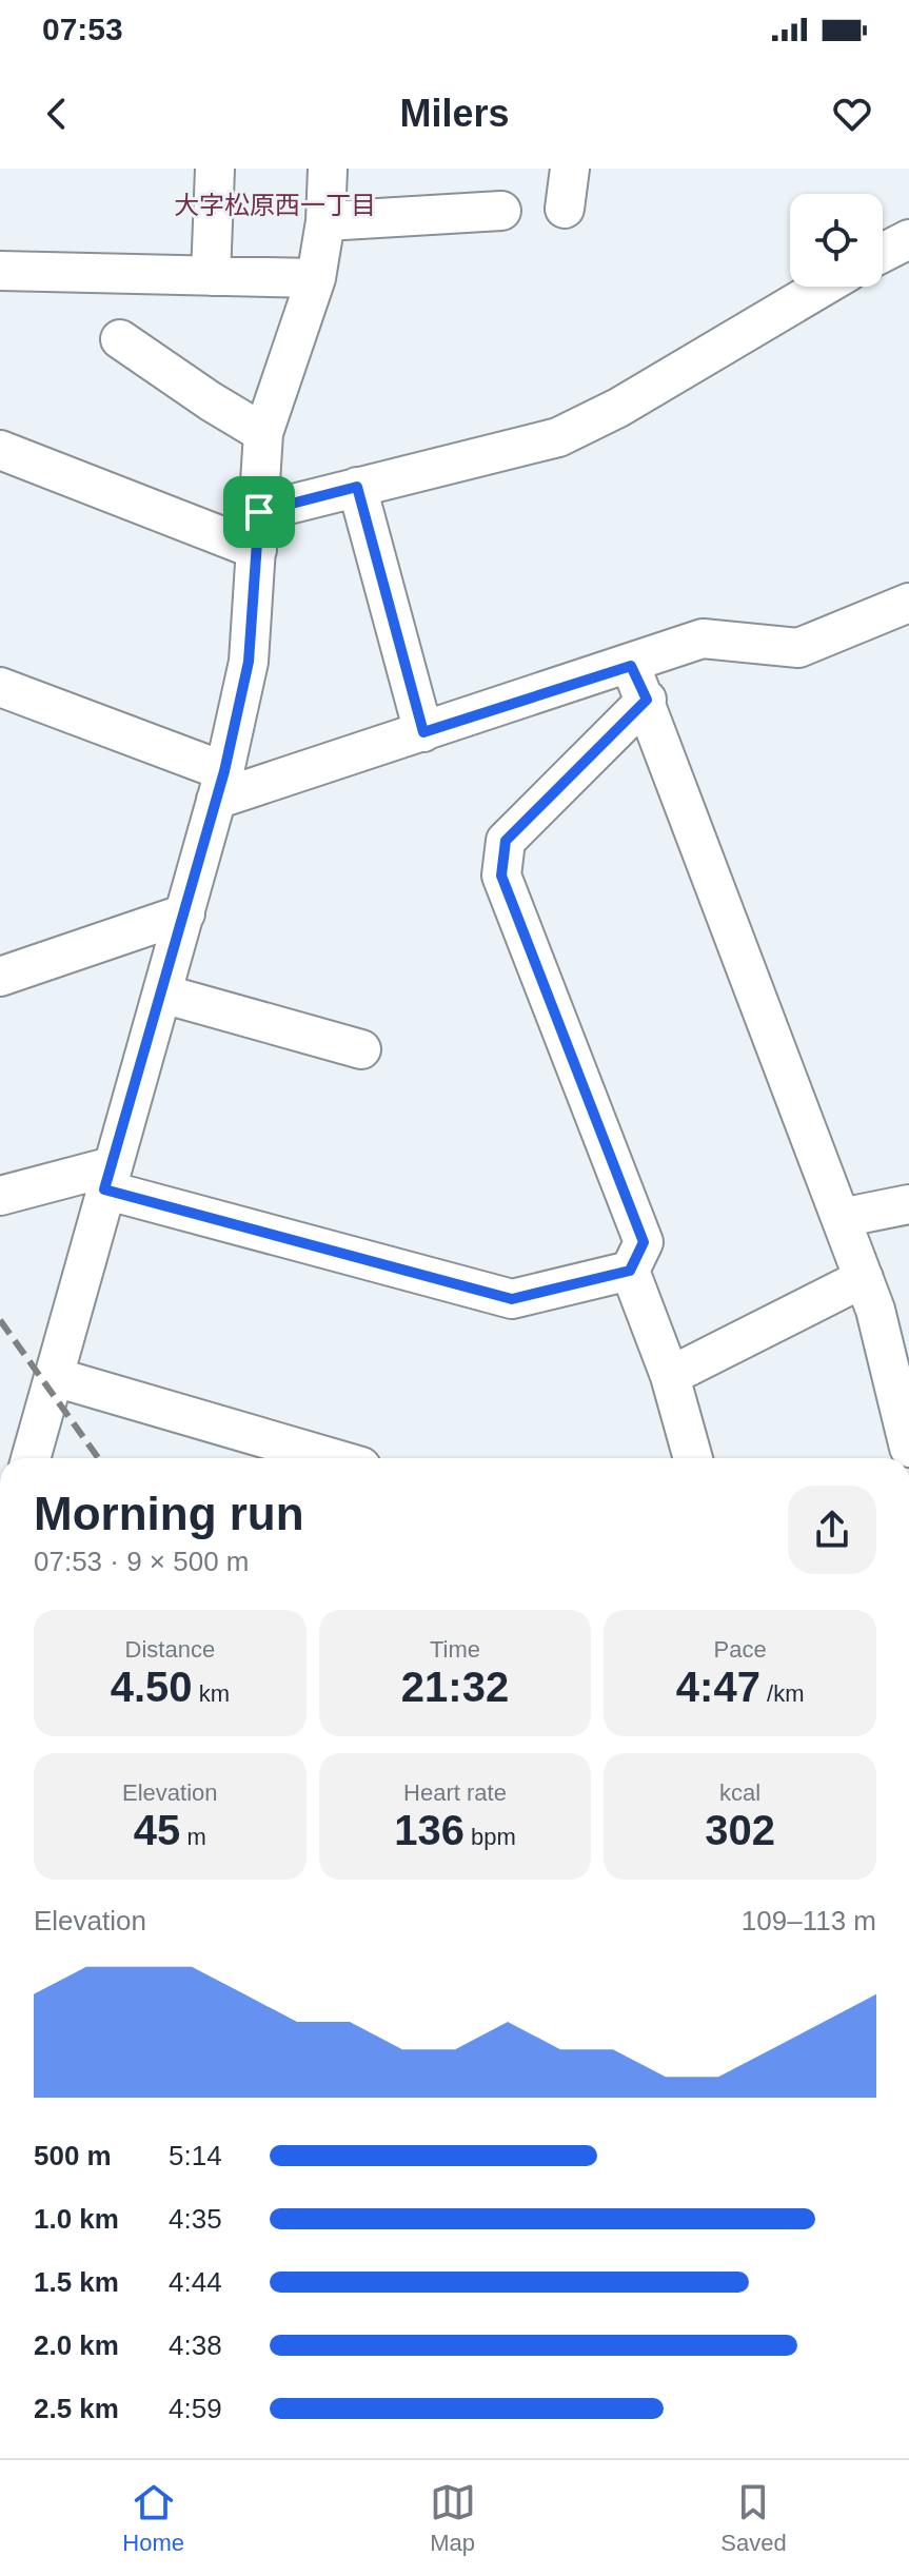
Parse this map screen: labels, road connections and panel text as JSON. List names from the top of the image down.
{
  "districts": ["大字松原西一丁目"],
  "page": {
    "status": "07:53",
    "header": "Milers",
    "heading": ["Morning run", "07:53 · 9 × 500 m"],
    "stats": [
      ["Distance", "4.50 km"],
      ["Time", "21:32"],
      ["Pace", "4:47 /km"],
      ["Elevation", "45 m"],
      ["Heart rate", "136 bpm"],
      ["kcal", "302"]
    ],
    "chart": ["Elevation", "109–113 m"],
    "list": [
      {
        "name": "500 m",
        "note": "5:14"
      },
      {
        "name": "1.0 km",
        "note": "4:35"
      },
      {
        "name": "1.5 km",
        "note": "4:44"
      },
      {
        "name": "2.0 km",
        "note": "4:38"
      },
      {
        "name": "2.5 km",
        "note": "4:59"
      }
    ],
    "tabs": ["Home", "Map", "Saved"]
  }
}
